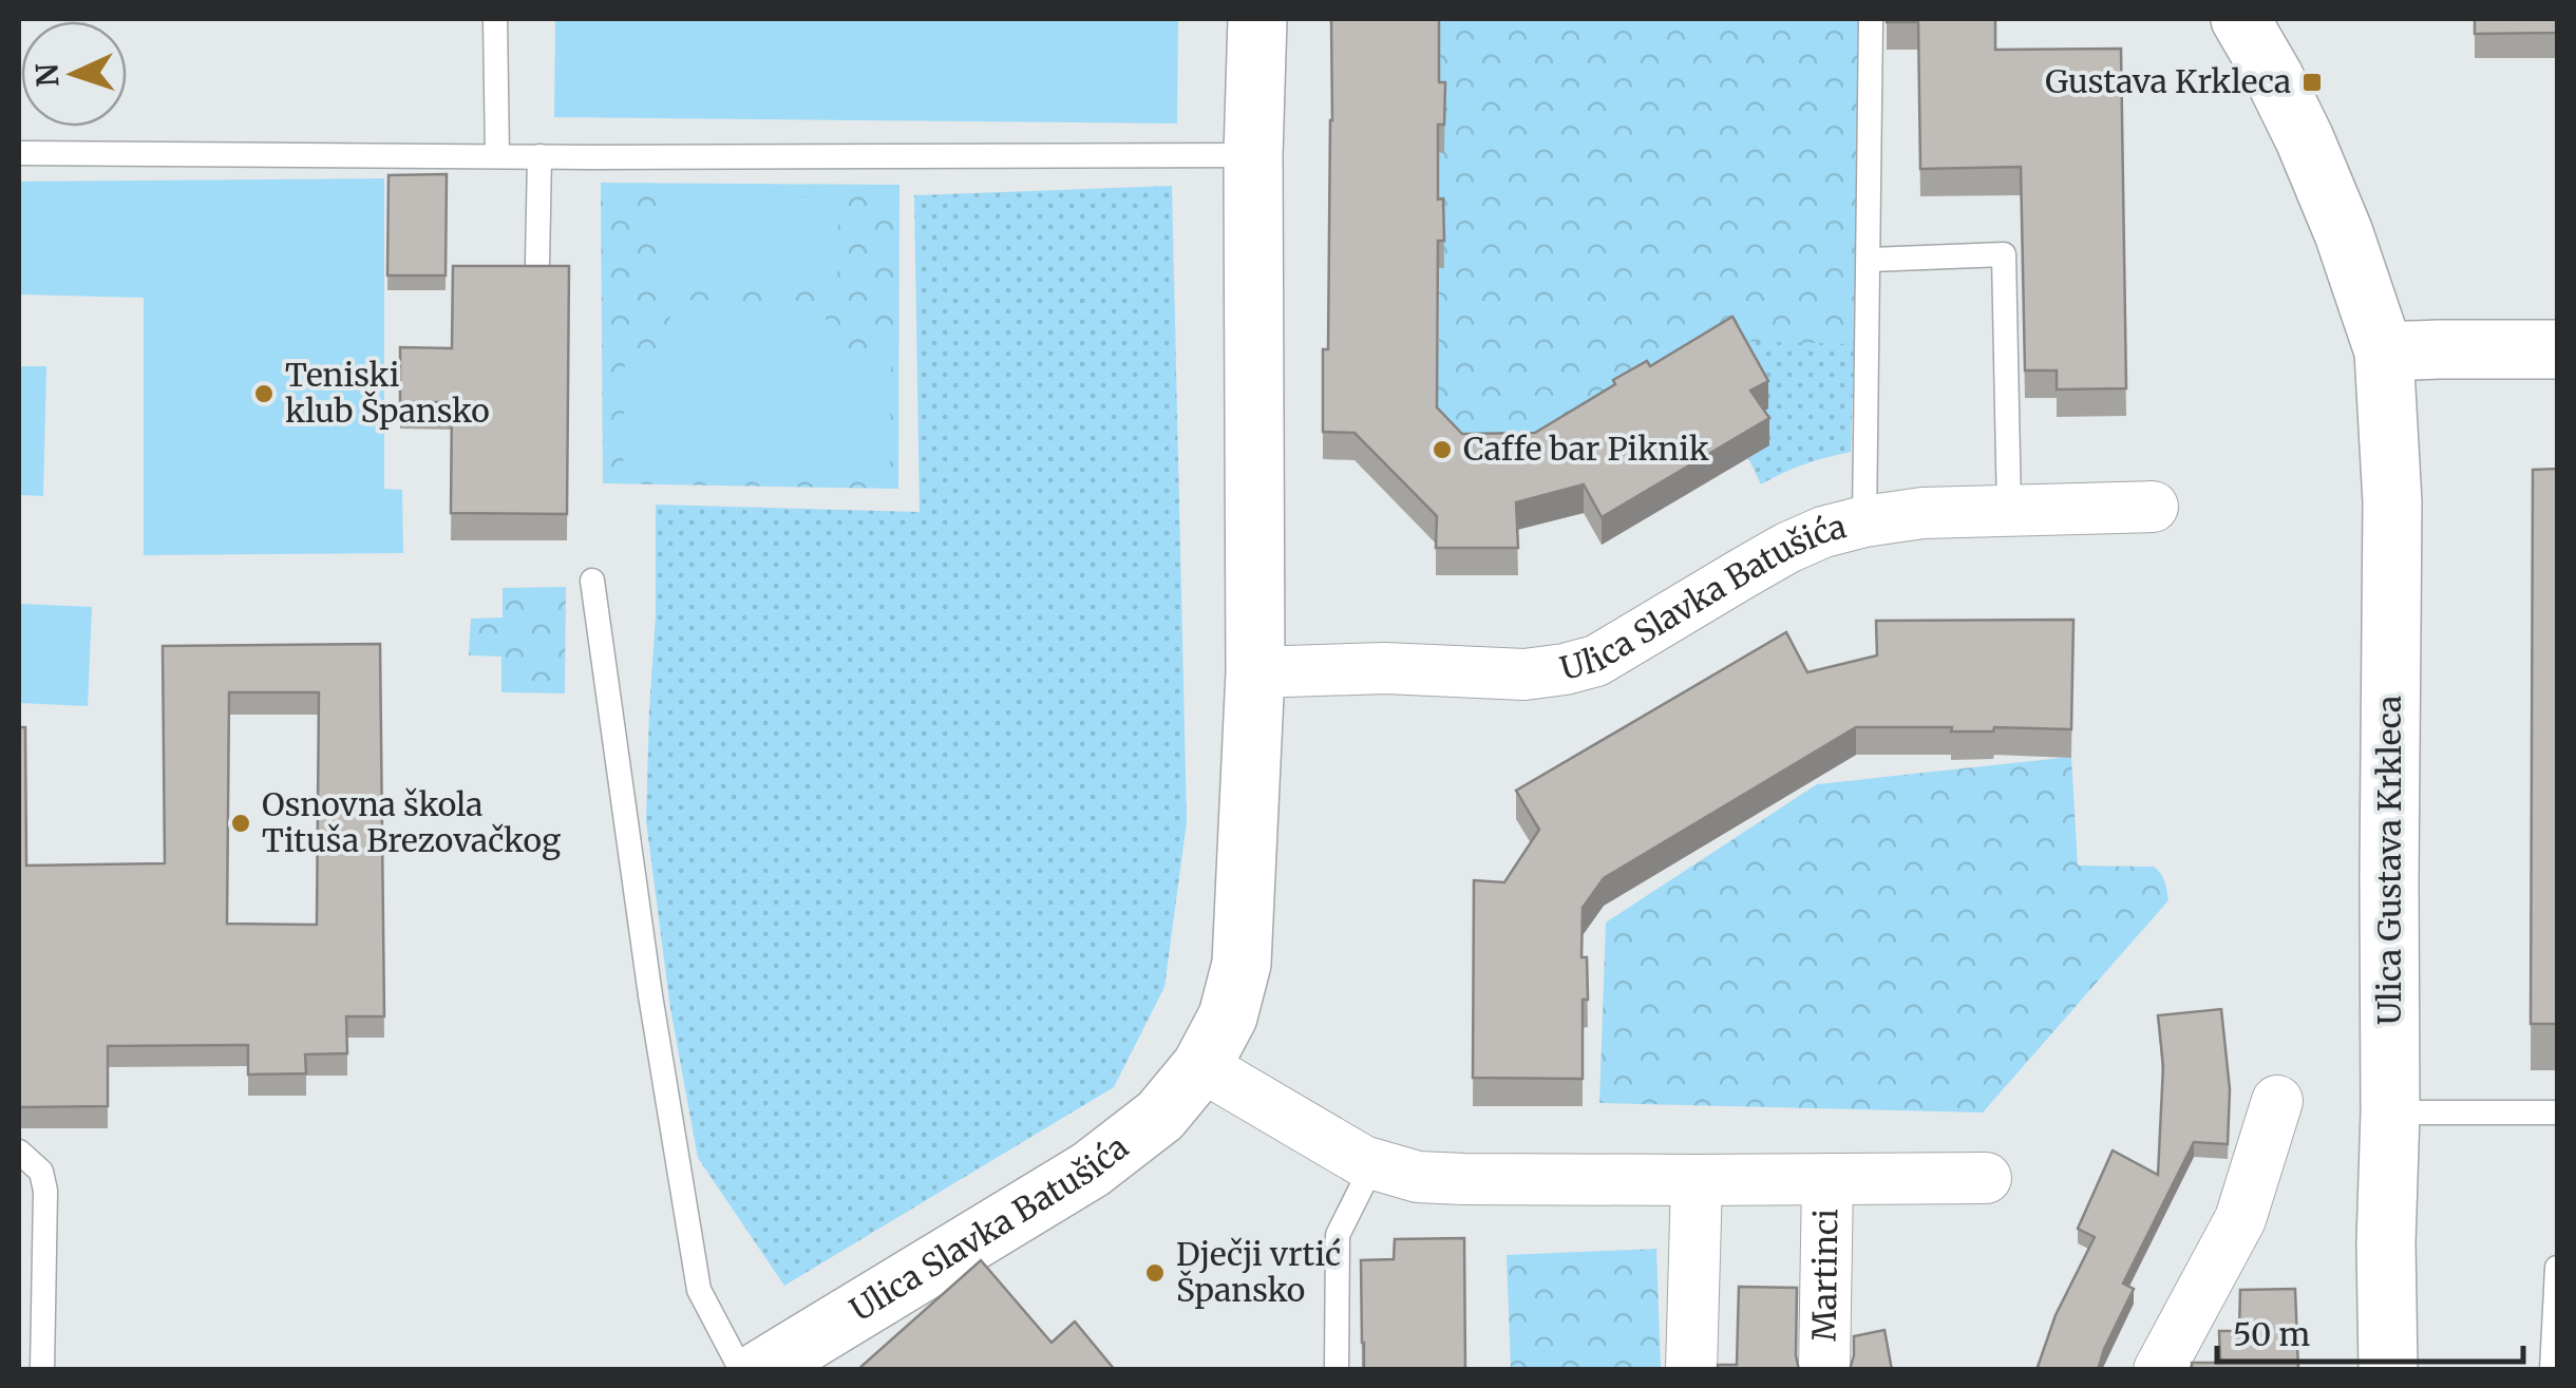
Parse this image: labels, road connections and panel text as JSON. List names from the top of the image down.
{
  "streets": {
    "street": ["Ulica Slavka Batušića", "Ulica Gustava Krkleca", "Martinci"]
  },
  "places": {
    "transit": ["Gustava Krkleca"],
    "other": [
      "Teniski klub Špansko",
      "Caffe bar Piknik",
      "Osnovna škola Tituša Brezovačkog",
      "Dječji vrtić Špansko"
    ]
  },
  "scale_bar": "50 m",
  "north": "left"
}
